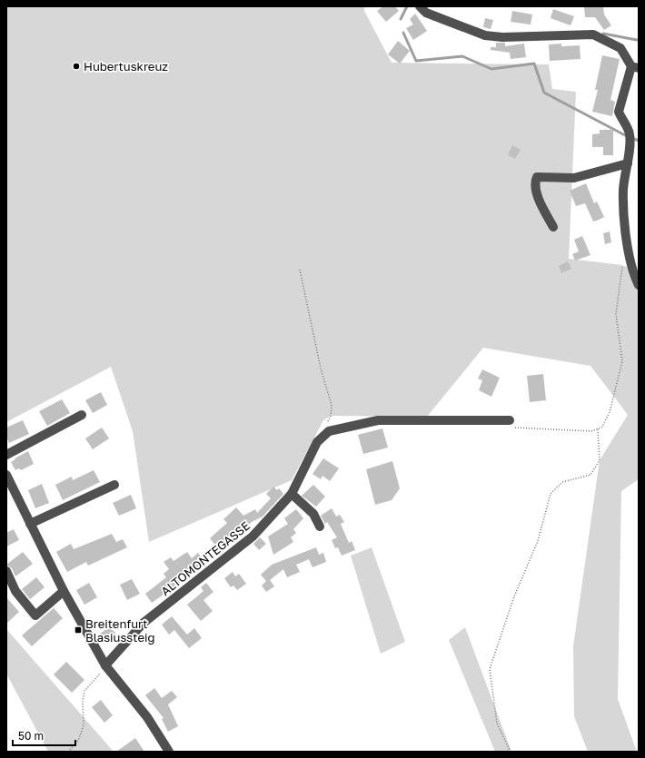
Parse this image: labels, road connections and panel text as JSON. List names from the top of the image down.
{
  "streets": {
    "street": ["ALTOMONTEGASSE"]
  },
  "places": {
    "other": ["Hubertuskreuz"],
    "transit": ["Breitenfurt Blasiussteig"]
  },
  "scale_bar": "50 m"
}
